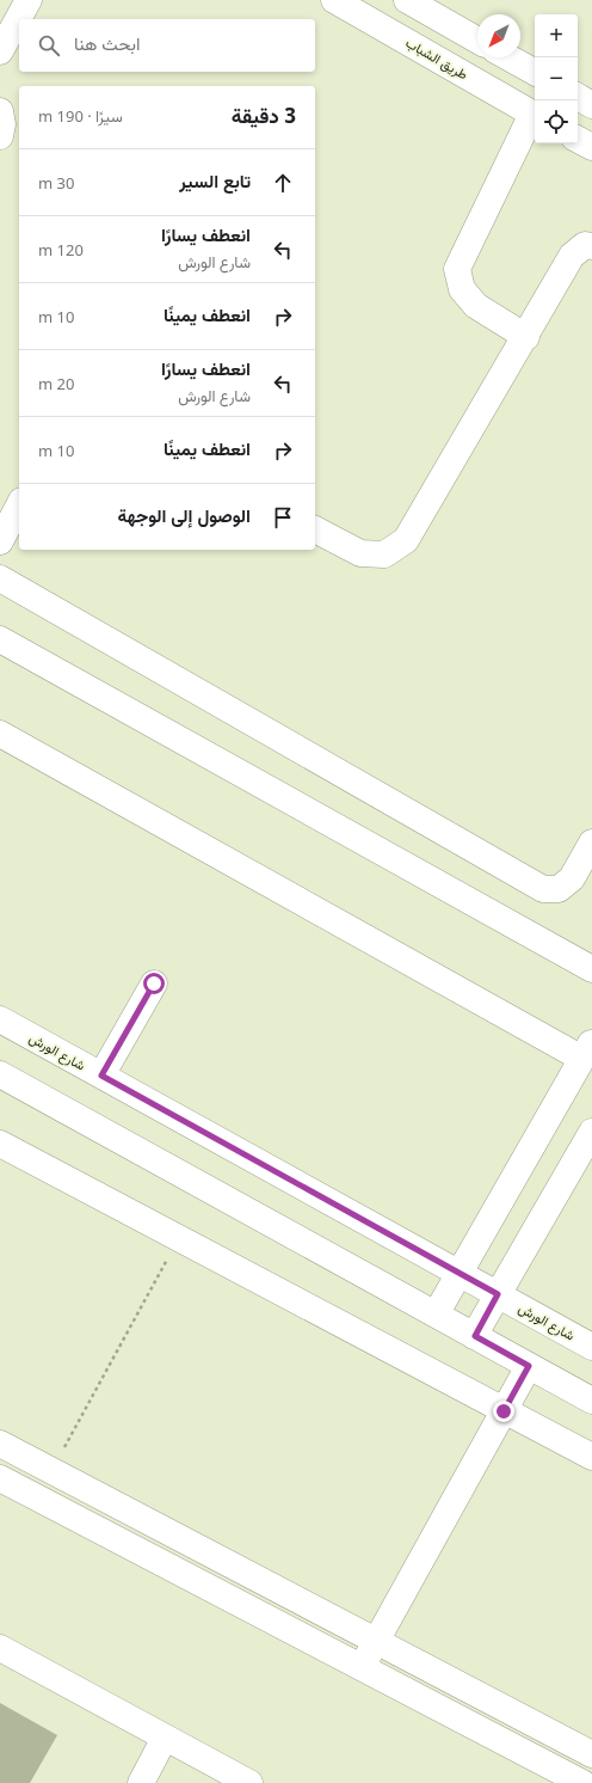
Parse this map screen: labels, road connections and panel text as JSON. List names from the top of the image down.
{
  "streets": {
    "street": ["طريق الشباب", "شارع الورش"]
  },
  "north": "bottom left",
  "page": {
    "map_buttons": ["+", "−"],
    "search": "ابحث هنا",
    "heading": ["3 دقيقة", "سيرًا · 190 m"],
    "list": [
      ["تابع السير", "30 m"],
      ["انعطف يسارًا", "شارع الورش", "120 m"],
      ["انعطف يمينًا", "10 m"],
      ["انعطف يسارًا", "شارع الورش", "20 m"],
      ["انعطف يمينًا", "10 m"],
      "الوصول إلى الوجهة"
    ]
  }
}
